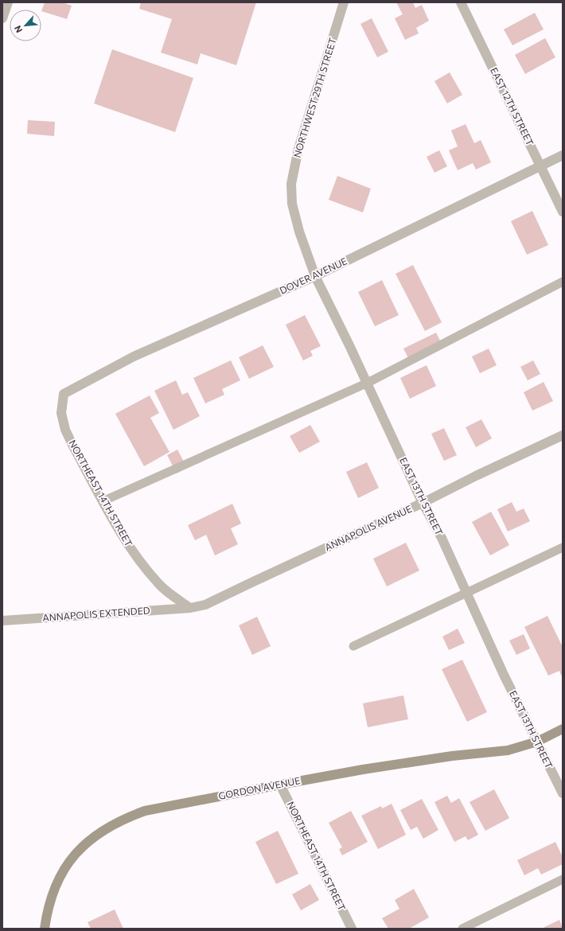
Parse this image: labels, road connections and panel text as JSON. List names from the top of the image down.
{
  "streets": {
    "street": [
      "NORTHWEST 29TH STREET",
      "EAST 12TH STREET",
      "DOVER AVENUE",
      "NORTHEAST 14TH STREET",
      "EAST 13TH STREET",
      "ANNAPOLIS AVENUE",
      "ANNAPOLIS EXTENDED",
      "GORDON AVENUE"
    ]
  },
  "crossings": [
    ["NORTHWEST 29TH STREET", "EAST 13TH STREET"],
    ["EAST 12TH STREET", "DOVER AVENUE"],
    ["DOVER AVENUE", "NORTHEAST 14TH STREET"],
    ["DOVER AVENUE", "EAST 13TH STREET"],
    ["NORTHEAST 14TH STREET", "ANNAPOLIS AVENUE"],
    ["NORTHEAST 14TH STREET", "ANNAPOLIS EXTENDED"],
    ["NORTHEAST 14TH STREET", "GORDON AVENUE"],
    ["EAST 13TH STREET", "ANNAPOLIS AVENUE"],
    ["EAST 13TH STREET", "GORDON AVENUE"],
    ["ANNAPOLIS AVENUE", "ANNAPOLIS EXTENDED"]
  ],
  "north": "bottom left"
}
